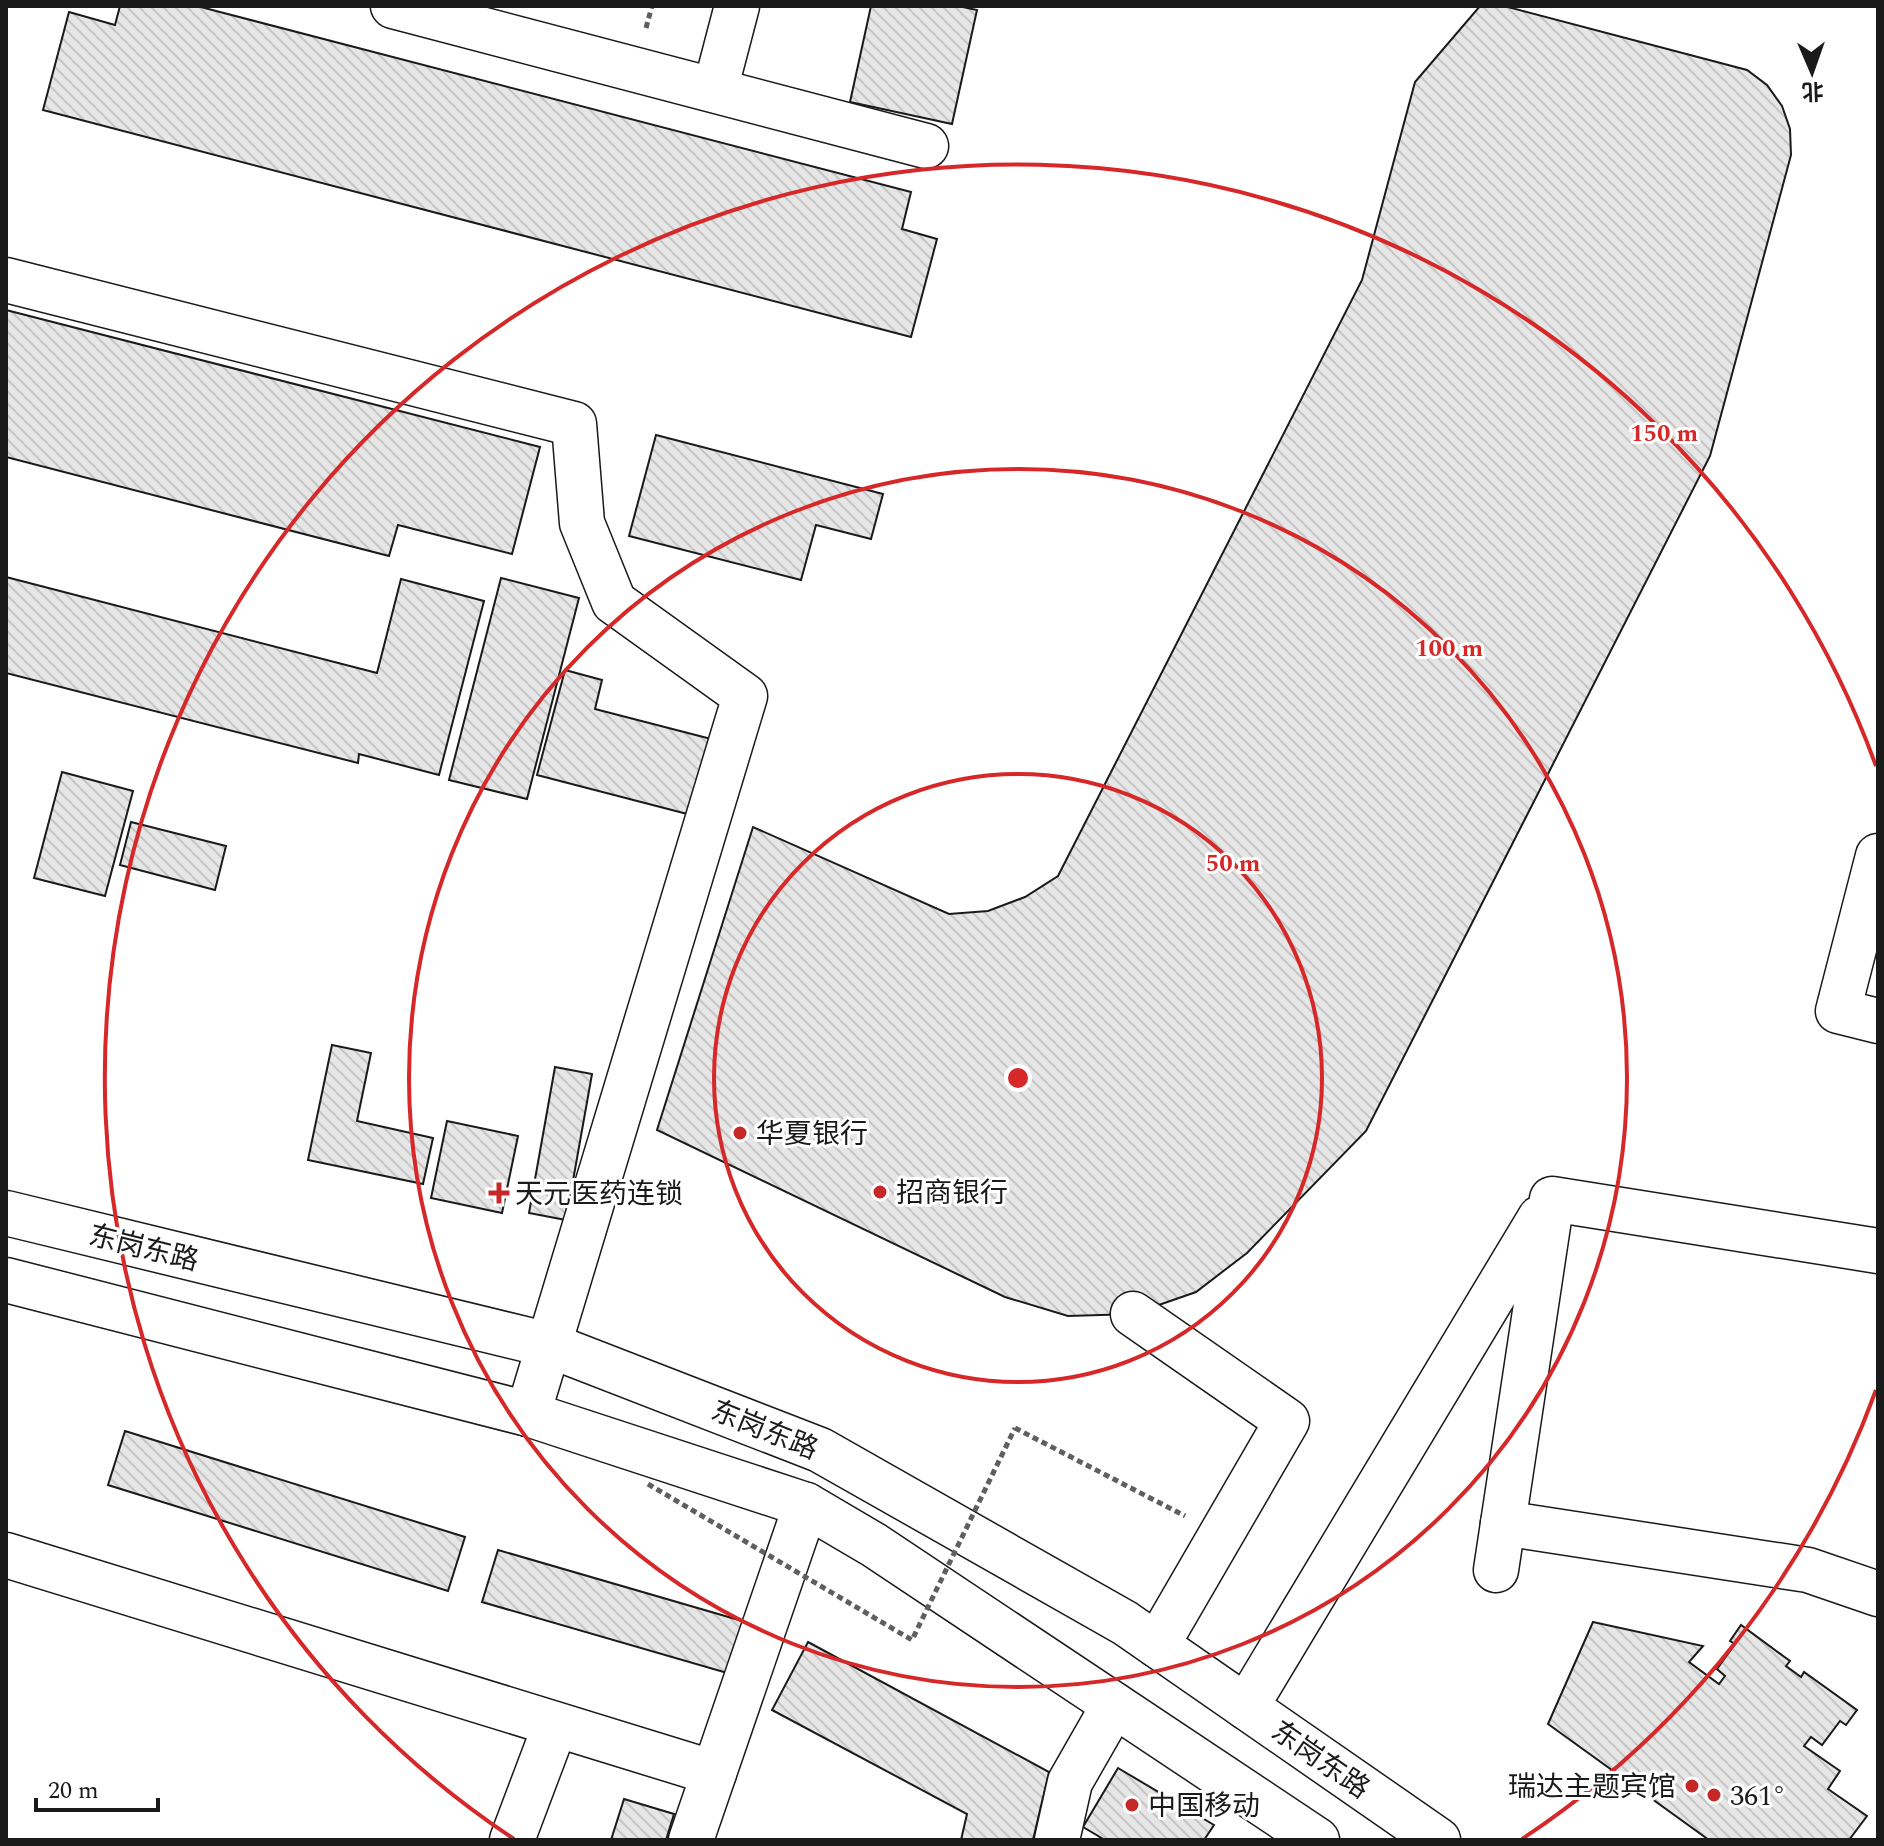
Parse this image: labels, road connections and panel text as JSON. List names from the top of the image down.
{
  "streets": {
    "main road": ["东岗东路"]
  },
  "places": {
    "other": [
      "华夏银行",
      "招商银行",
      "瑞达主题宾馆",
      "361°",
      "中国移动"
    ],
    "health": ["天元医药连锁"]
  },
  "scale_bar": "20 m",
  "north": "bottom",
  "rings": ["150 m", "100 m", "50 m"]
}
